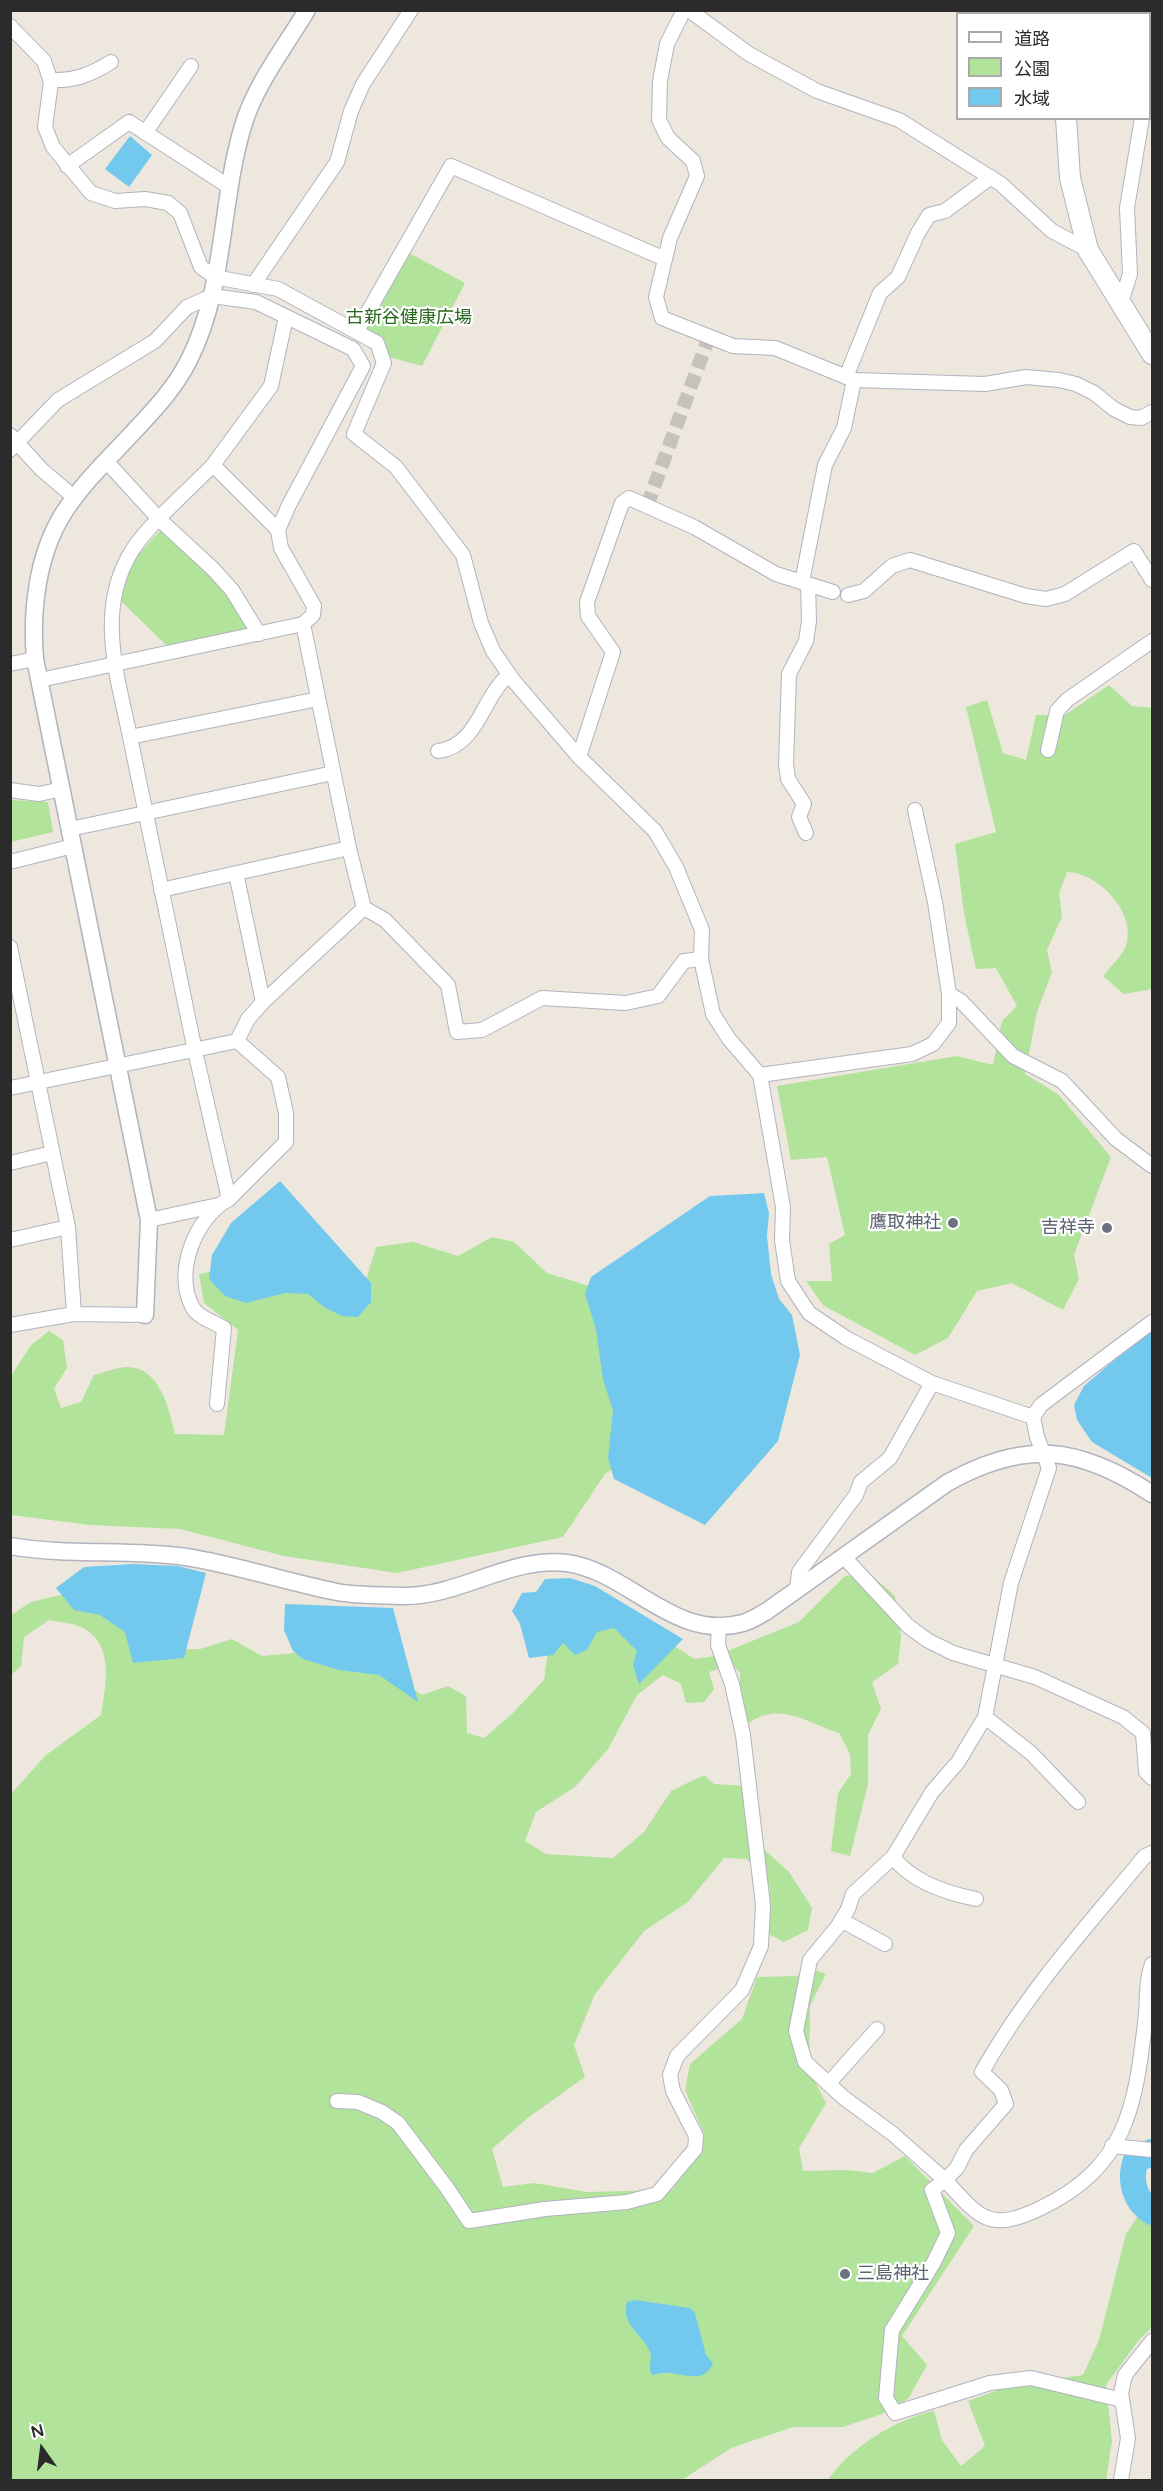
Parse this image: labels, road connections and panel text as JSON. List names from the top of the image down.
{
  "parks": ["古新谷健康広場"],
  "places": ["鷹取神社", "吉祥寺", "三島神社"],
  "legend": ["道路", "公園", "水域"],
  "north": "top"
}
